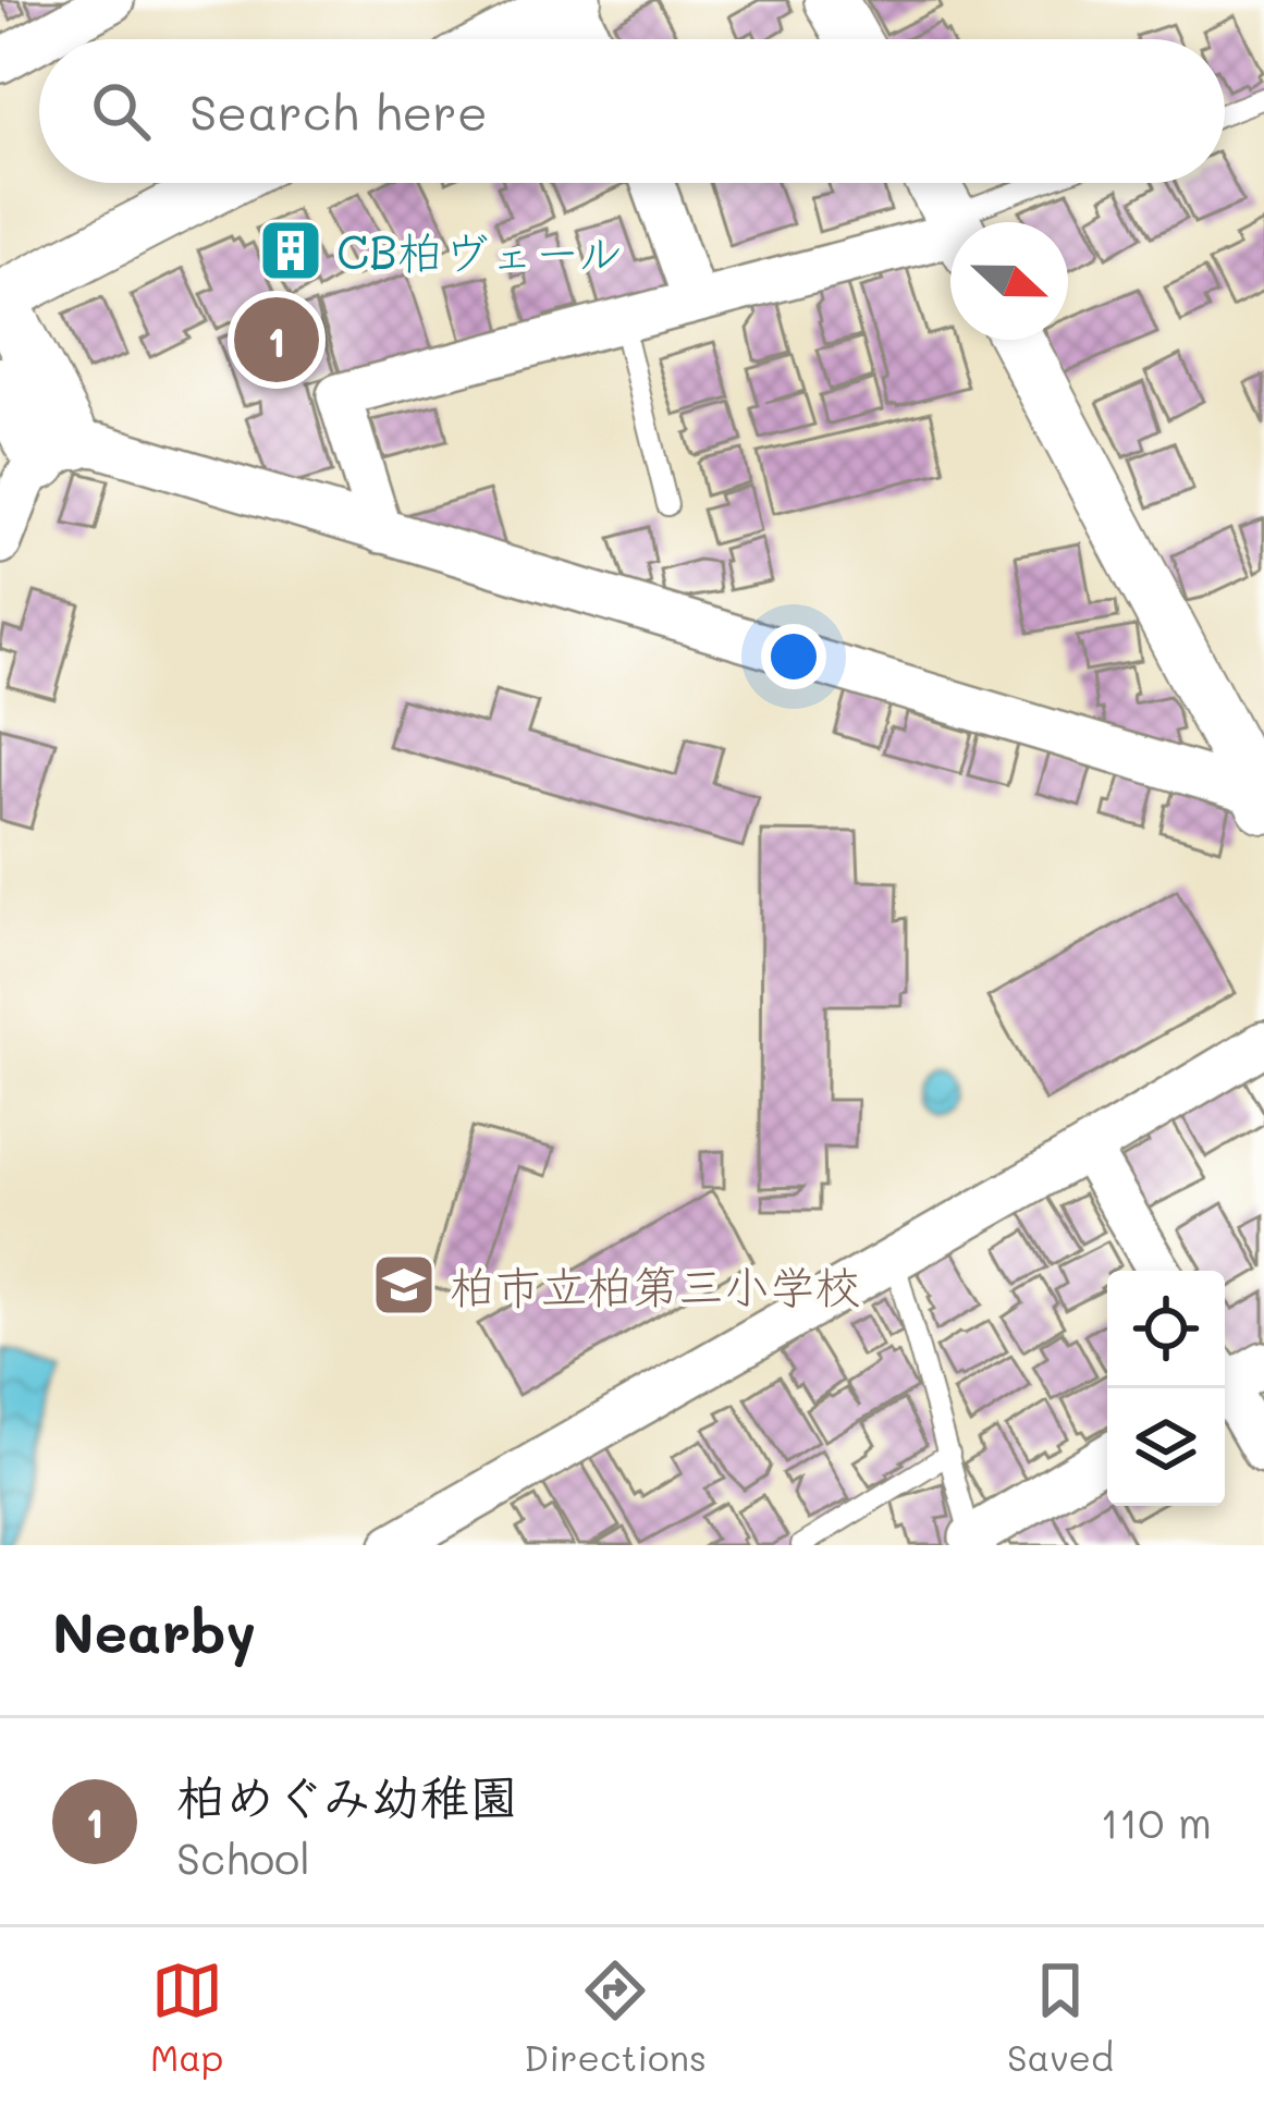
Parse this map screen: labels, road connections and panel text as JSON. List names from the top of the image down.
{
  "places": {
    "building": ["CB柏ヴェール"],
    "school or university": ["柏市立柏第三小学校"]
  },
  "north": "right",
  "page": {
    "search": "Search here",
    "pins": "1",
    "heading": "Nearby",
    "list": [
      {
        "mark": "1",
        "name": "柏めぐみ幼稚園",
        "note": "School",
        "value": "110 m"
      }
    ],
    "nav": ["Map", "Directions", "Saved"]
  }
}
